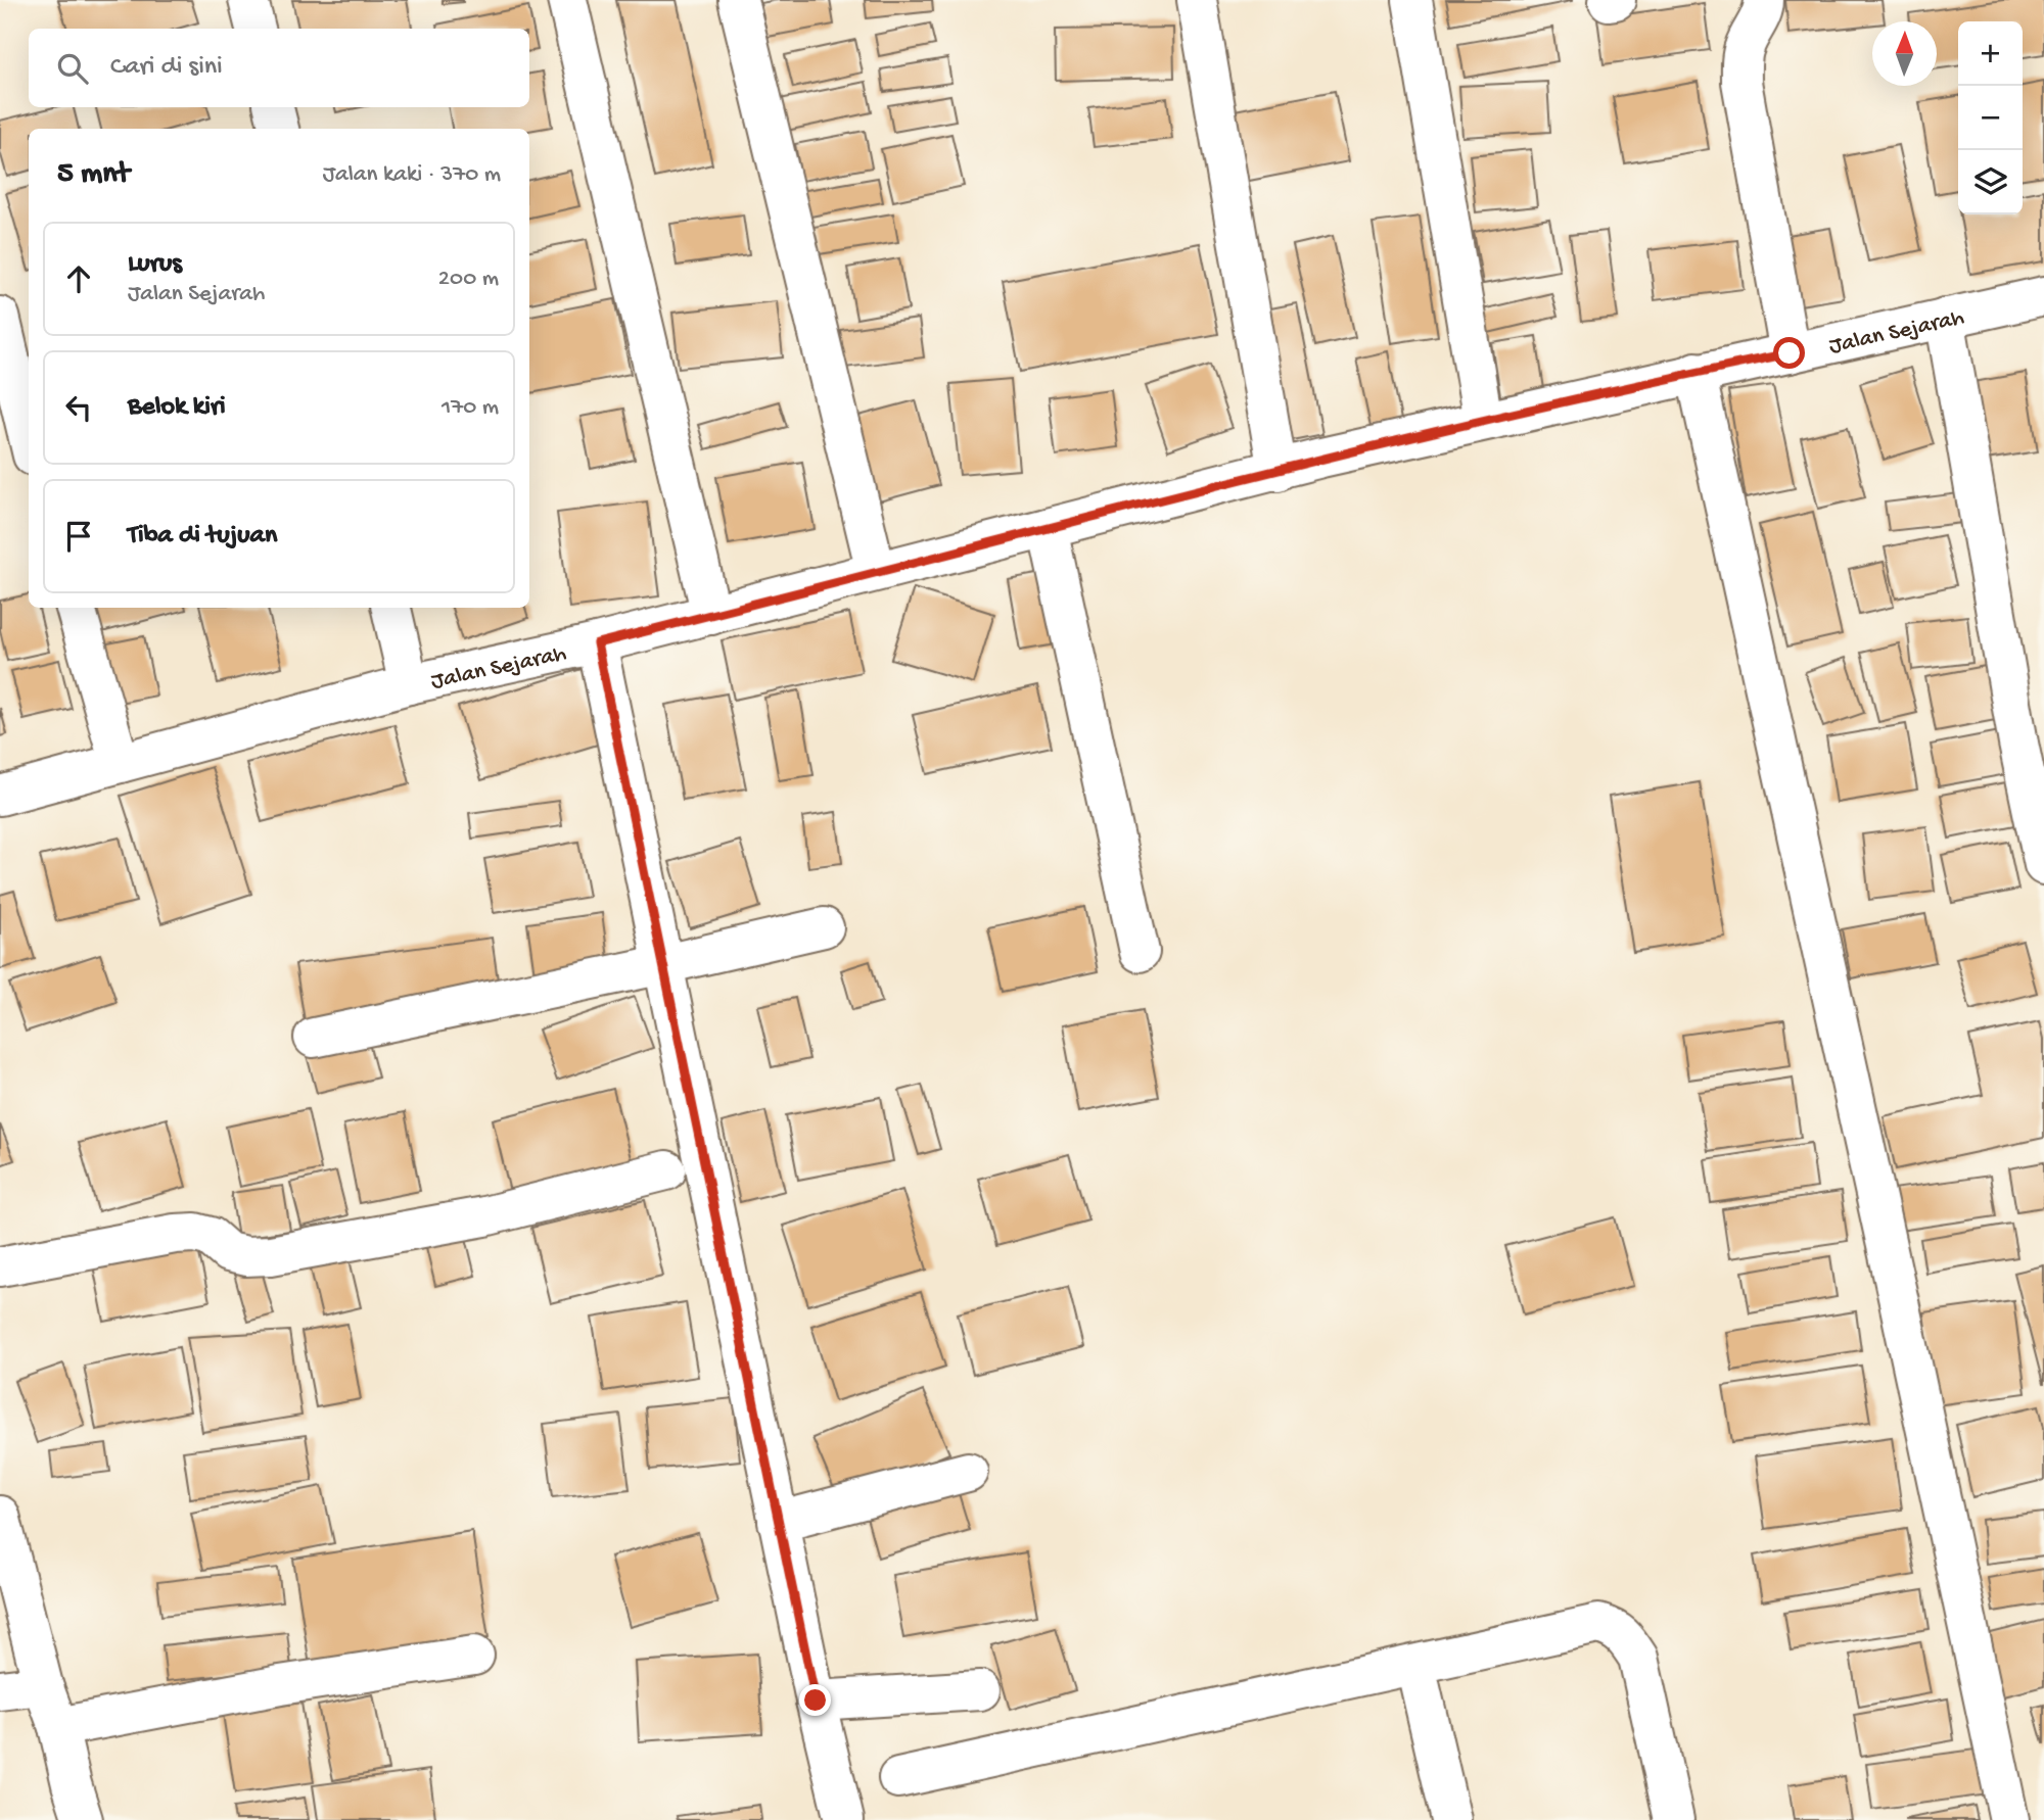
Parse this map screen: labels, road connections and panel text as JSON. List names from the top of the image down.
{
  "streets": {
    "street": ["Jalan Sejarah"]
  },
  "north": "top",
  "page": {
    "map_buttons": ["+", "−"],
    "search": "Cari di sini",
    "heading": ["5 mnt", "Jalan kaki · 370 m"],
    "list": [
      ["Lurus", "Jalan Sejarah", "200 m"],
      ["Belok kiri", "170 m"],
      "Tiba di tujuan"
    ]
  }
}
